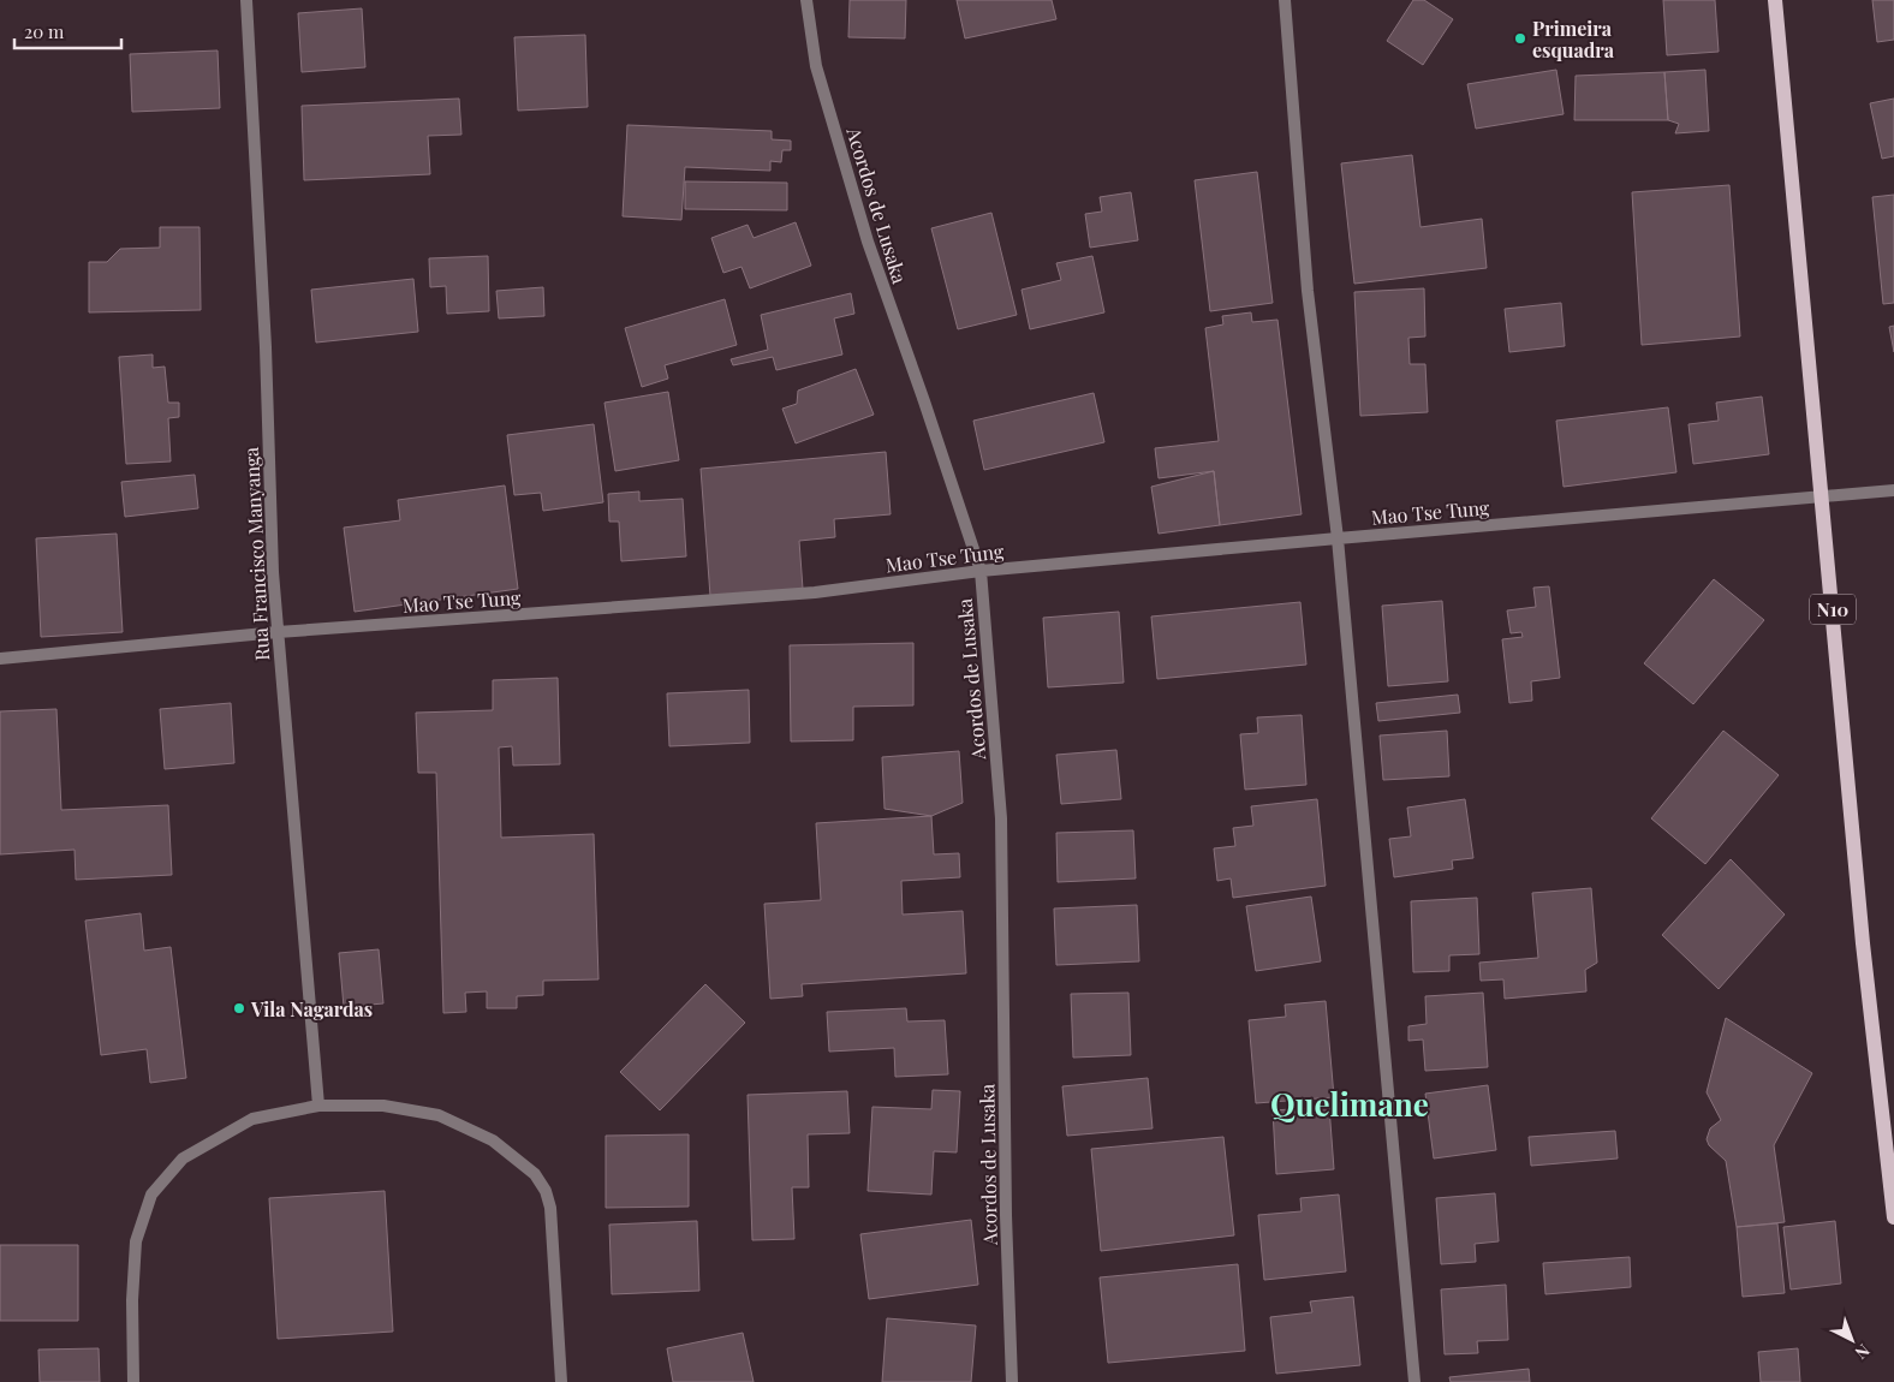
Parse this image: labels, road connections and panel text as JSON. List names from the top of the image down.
{
  "streets": {
    "main road": ["N10"],
    "street": ["Acordos de Lusaka", "Mao Tse Tung", "Rua Francisco Manyanga"]
  },
  "crossings": [
    ["Acordos de Lusaka", "Mao Tse Tung"],
    ["Mao Tse Tung", "Rua Francisco Manyanga"],
    ["Mao Tse Tung", "N10"]
  ],
  "districts": ["Quelimane"],
  "places": ["Primeira esquadra", "Vila Nagardas"],
  "scale_bar": "20 m",
  "north": "bottom right"
}
